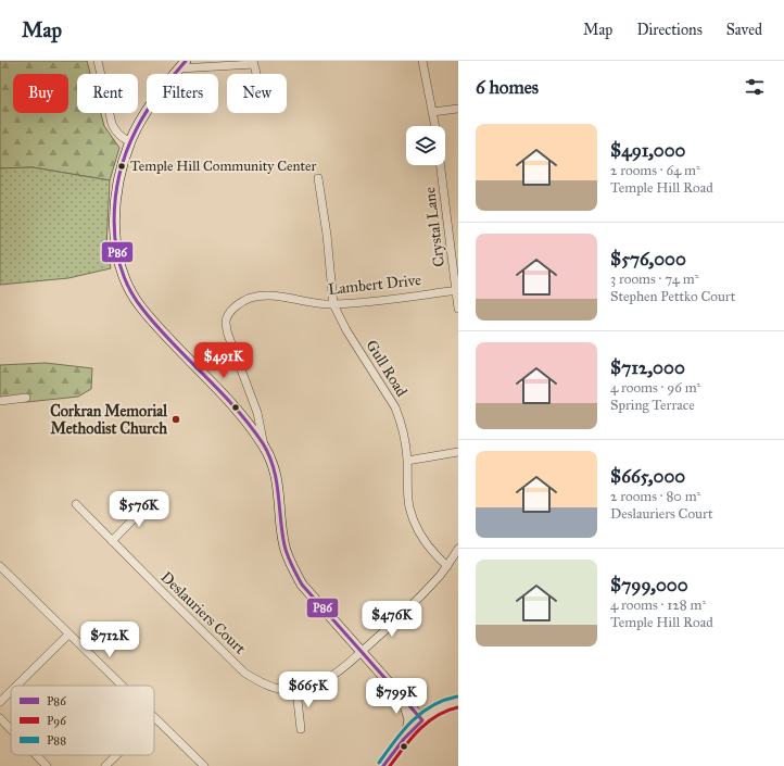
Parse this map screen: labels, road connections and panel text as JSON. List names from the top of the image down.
{
  "streets": {
    "street": [
      "Crystal Lane",
      "Lambert Drive",
      "Gull Road",
      "Deslauriers Court"
    ]
  },
  "crossings": [
    ["Crystal Lane", "Lambert Drive"],
    ["Lambert Drive", "Gull Road"]
  ],
  "places": ["Temple Hill Community Center", "Corkran Memorial Methodist Church"],
  "lines": ["transit line P86", "transit line P88", "transit line P96"],
  "legend": ["P86", "P96", "P88"],
  "page": {
    "header": "Map",
    "nav": ["Map", "Directions", "Saved"],
    "heading": "6 homes",
    "chip": [
      "Buy",
      "Rent",
      "Filters",
      "New"
    ],
    "list": [
      {
        "name": "$491,000",
        "note": "2 rooms · 64 m² · Temple Hill Road"
      },
      {
        "name": "$576,000",
        "note": "3 rooms · 74 m² · Stephen Pettko Court"
      },
      {
        "name": "$712,000",
        "note": "4 rooms · 96 m² · Spring Terrace"
      },
      {
        "name": "$665,000",
        "note": "2 rooms · 80 m² · Deslauriers Court"
      },
      {
        "name": "$799,000",
        "note": "4 rooms · 128 m² · Temple Hill Road"
      }
    ],
    "price": [
      "$491K",
      "$576K",
      "$476K",
      "$712K",
      "$665K",
      "$799K"
    ]
  }
}
